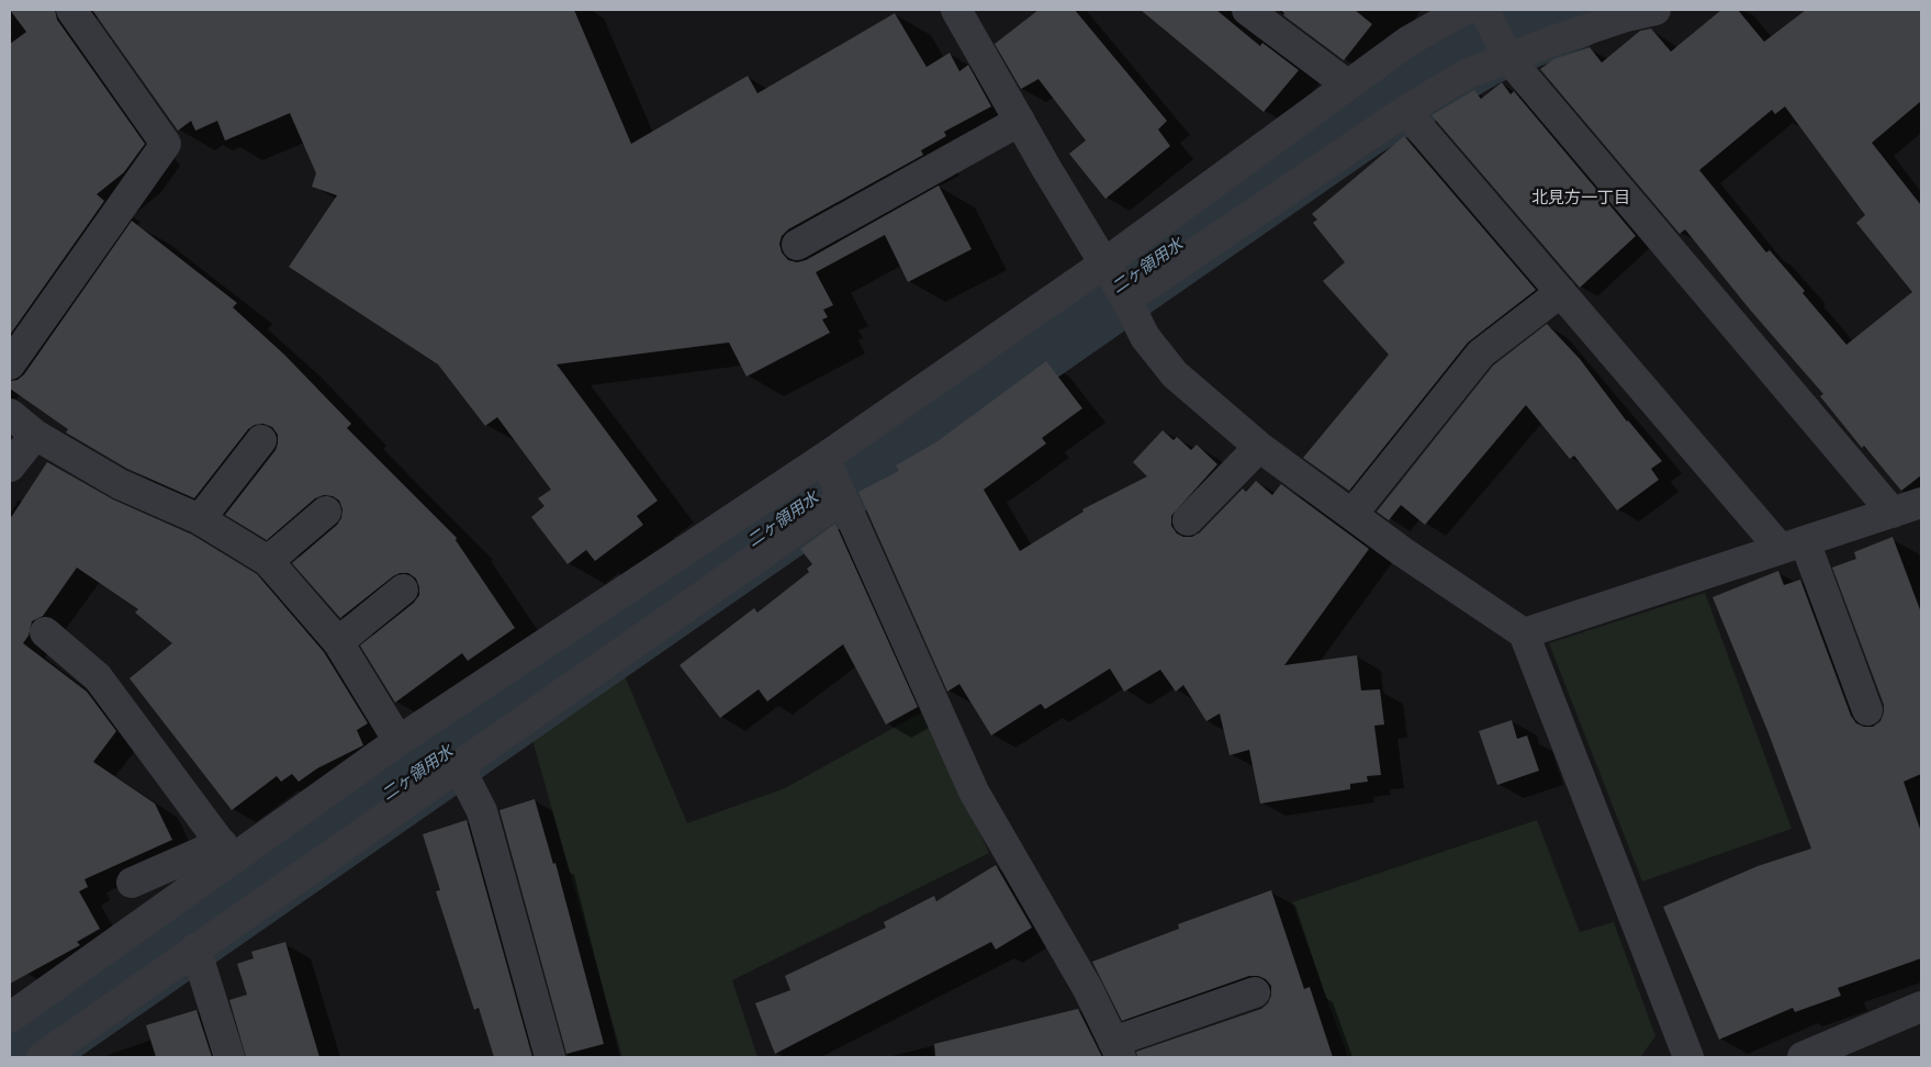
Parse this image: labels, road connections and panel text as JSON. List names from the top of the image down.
{
  "districts": ["北見方一丁目"],
  "water": ["二ヶ領用水"]
}
